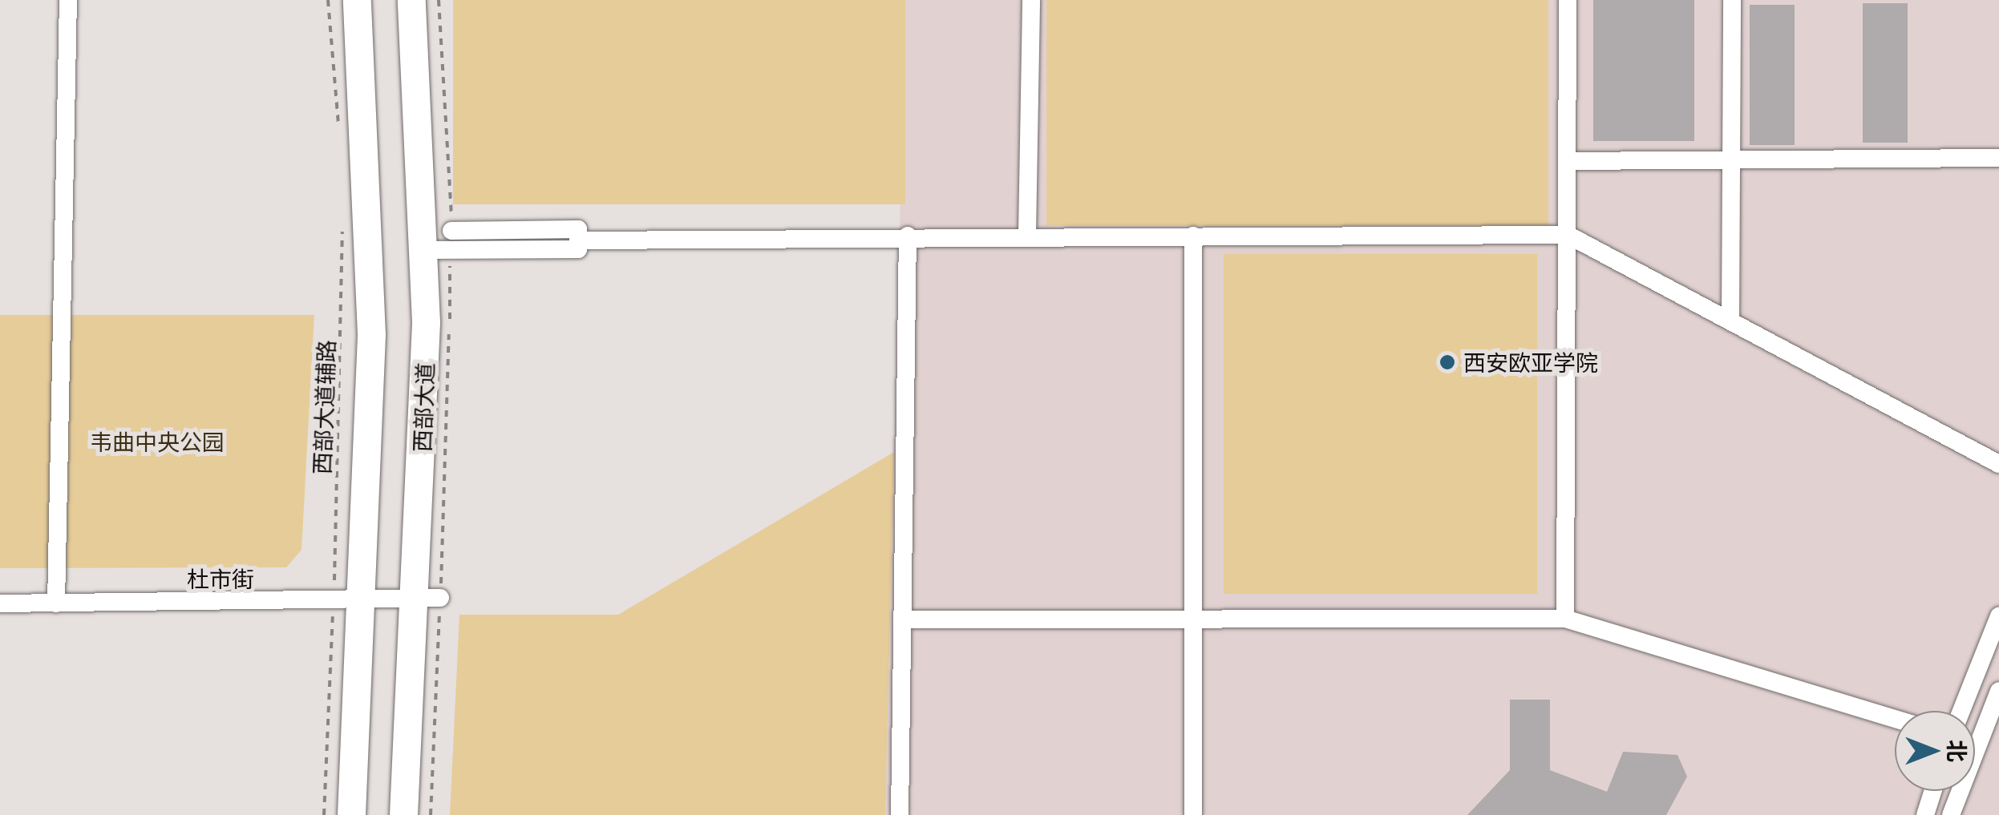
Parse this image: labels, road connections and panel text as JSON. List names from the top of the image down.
{
  "streets": {
    "main road": ["西部大道"],
    "street": ["杜市街"],
    "path": ["西部大道辅路"]
  },
  "crossings": [
    ["西部大道辅路", "杜市街"],
    ["西部大道", "杜市街"]
  ],
  "parks": ["韦曲中央公园"],
  "places": ["西安欧亚学院"],
  "north": "right"
}
